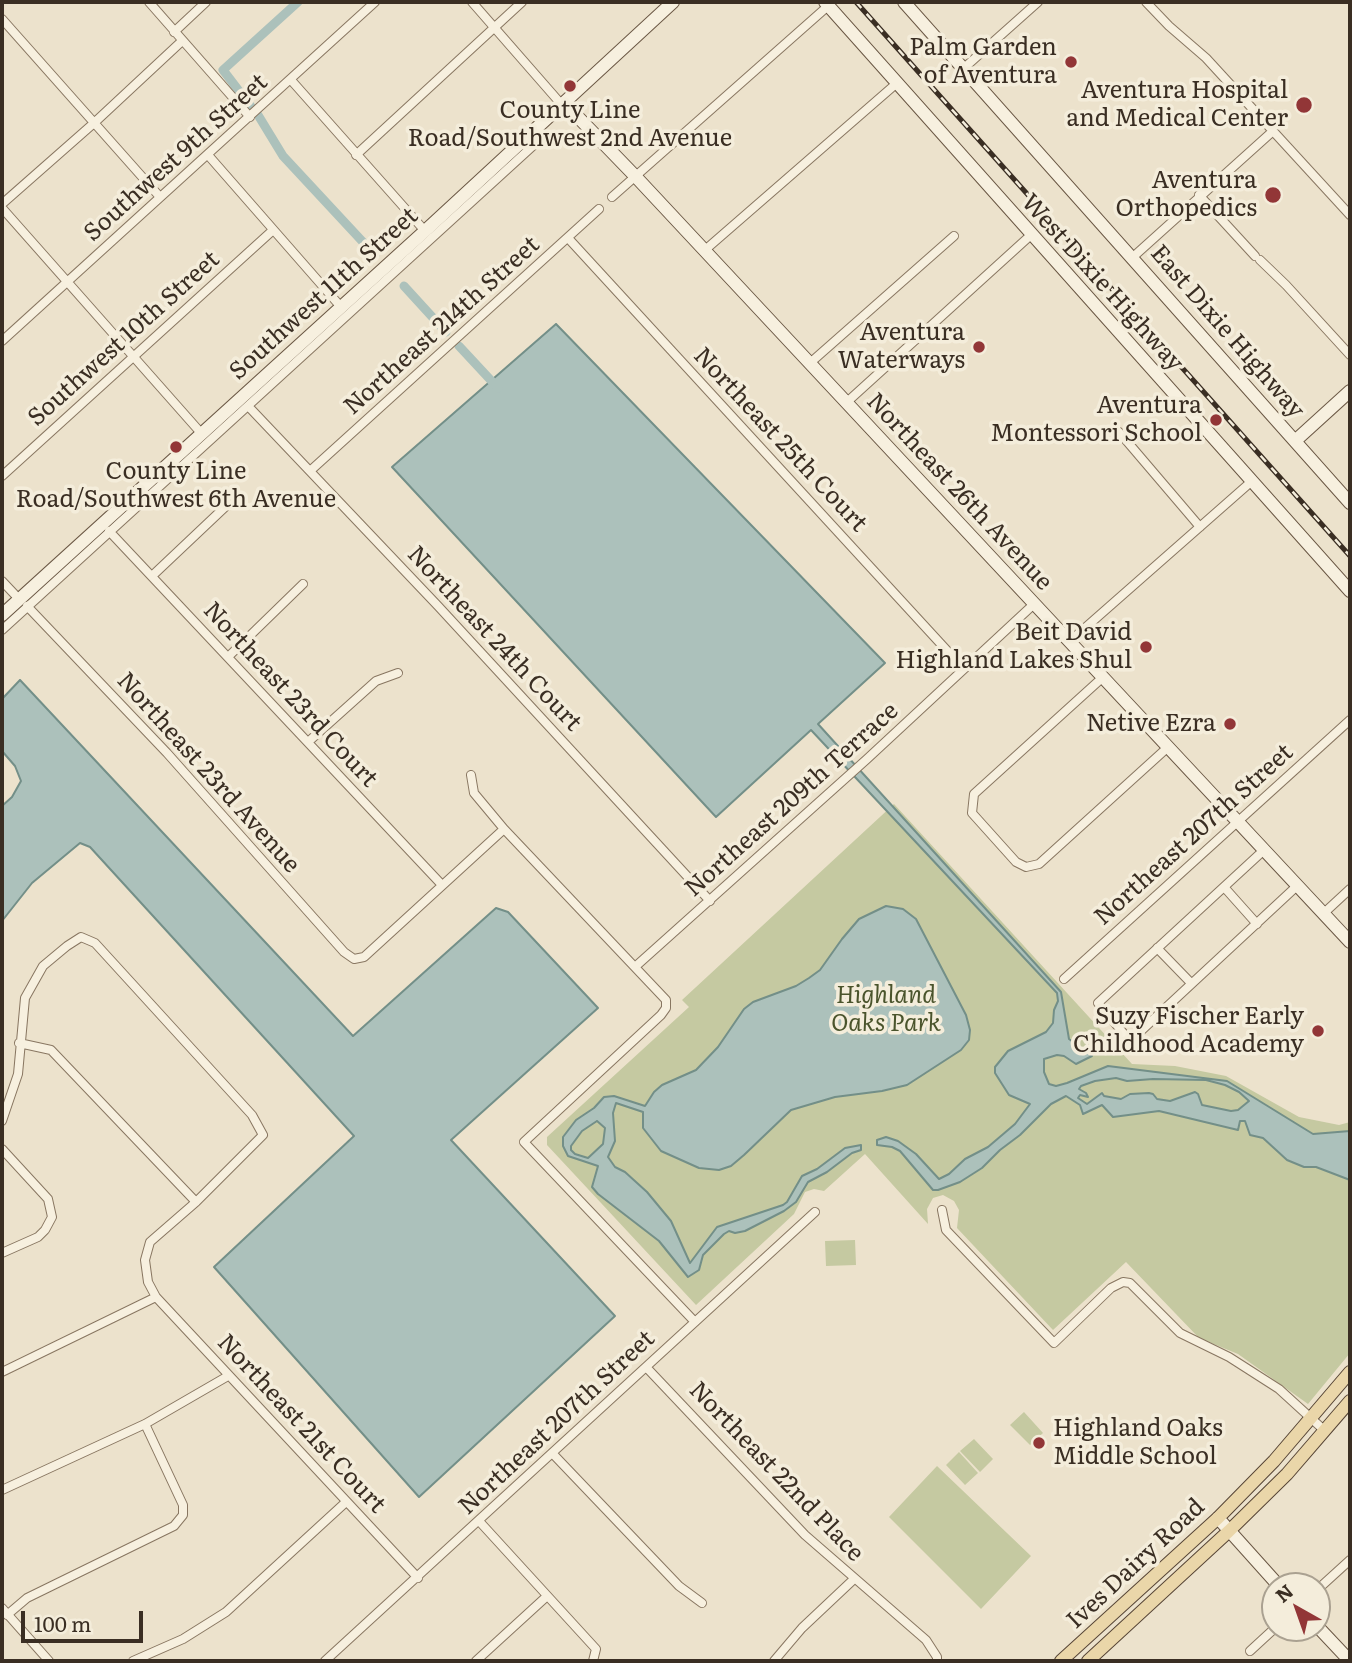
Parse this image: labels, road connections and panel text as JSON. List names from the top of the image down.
{
  "streets": {
    "main road": ["Ives Dairy Road"],
    "street": [
      "Southwest 9th Street",
      "West Dixie Highway",
      "Southwest 11th Street",
      "Northeast 214th Street",
      "East Dixie Highway",
      "Southwest 10th Street",
      "Northeast 25th Court",
      "Northeast 26th Avenue",
      "Northeast 24th Court",
      "Northeast 23rd Court",
      "Northeast 23rd Avenue",
      "Northeast 209th Terrace",
      "Northeast 207th Street",
      "Northeast 21st Court",
      "Northeast 22nd Place"
    ]
  },
  "crossings": [
    ["Southwest 11th Street", "Northeast 26th Avenue"],
    ["Southwest 11th Street", "Northeast 23rd Avenue"],
    ["Northeast 214th Street", "Northeast 25th Court"],
    ["Northeast 214th Street", "Northeast 24th Court"],
    ["Northeast 25th Court", "Northeast 209th Terrace"],
    ["Northeast 26th Avenue", "Northeast 209th Terrace"],
    ["Northeast 26th Avenue", "Northeast 207th Street"],
    ["Northeast 24th Court", "Northeast 209th Terrace"],
    ["Northeast 23rd Court", "Northeast 23rd Avenue"],
    ["Northeast 207th Street", "Northeast 21st Court"],
    ["Northeast 207th Street", "Northeast 22nd Place"]
  ],
  "parks": ["Highland Oaks Park"],
  "places": [
    "Palm Garden of Aventura",
    "County Line Road/Southwest 2nd Avenue",
    "Aventura Hospital and Medical Center",
    "Aventura Orthopedics",
    "Aventura Waterways",
    "Aventura Montessori School",
    "County Line Road/Southwest 6th Avenue",
    "Beit David Highland Lakes Shul",
    "Netive Ezra",
    "Suzy Fischer Early Childhood Academy",
    "Highland Oaks Middle School"
  ],
  "scale_bar": "100 m",
  "north": "top left"
}
